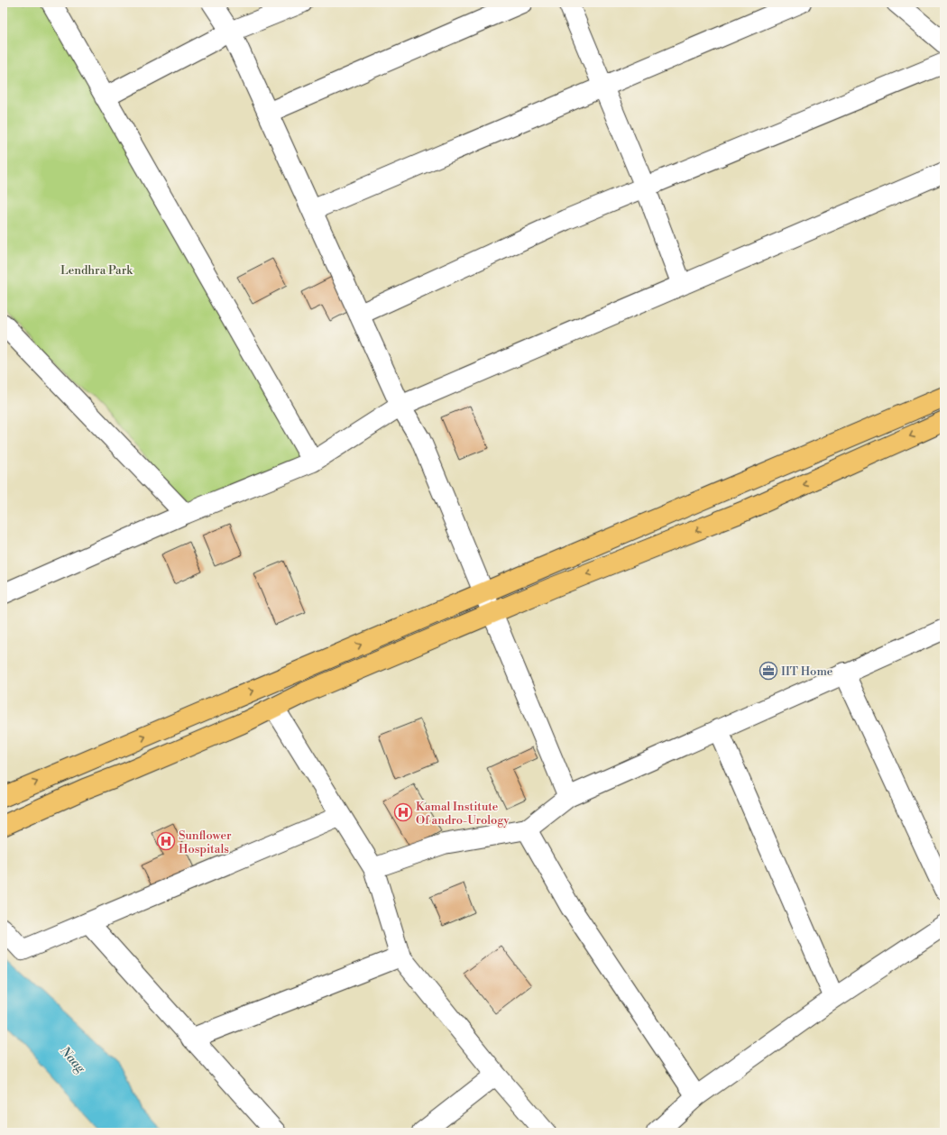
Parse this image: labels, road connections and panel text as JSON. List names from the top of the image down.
{
  "water": ["Naag"],
  "parks": ["Lendhra Park"],
  "places": {
    "office": ["IIT Home"],
    "hospital": ["Kamal Institute Of andro-Urology", "Sunflower Hospitals"]
  }
}
